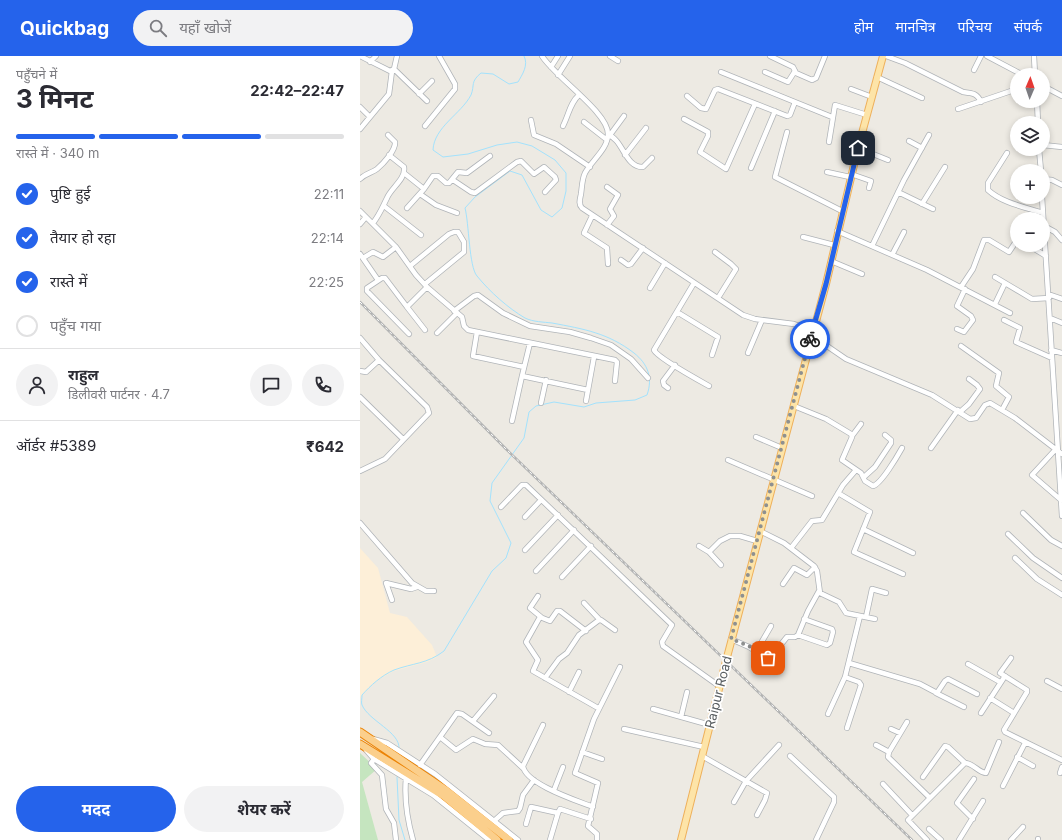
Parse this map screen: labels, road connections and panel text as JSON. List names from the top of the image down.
{
  "streets": {
    "main road": ["Raipur Road"]
  },
  "north": "top",
  "page": {
    "header": "Quickbag",
    "search": "यहाँ खोजें",
    "nav": [
      "होम",
      "मानचित्र",
      "परिचय",
      "संपर्क"
    ],
    "heading": ["3 मिनट", "पहुँचने में", "22:42–22:47"],
    "panel": [
      "राहुल",
      "डिलीवरी पार्टनर · 4.7",
      "ऑर्डर #5389",
      "₹642"
    ],
    "map_buttons": ["+", "−"],
    "bar": "रास्ते में · 340 m",
    "list": [
      ["पुष्टि हुई", "22:11"],
      ["तैयार हो रहा", "22:14"],
      ["रास्ते में", "22:25"],
      "पहुँच गया"
    ],
    "buttons": ["मदद", "शेयर करें"]
  }
}
